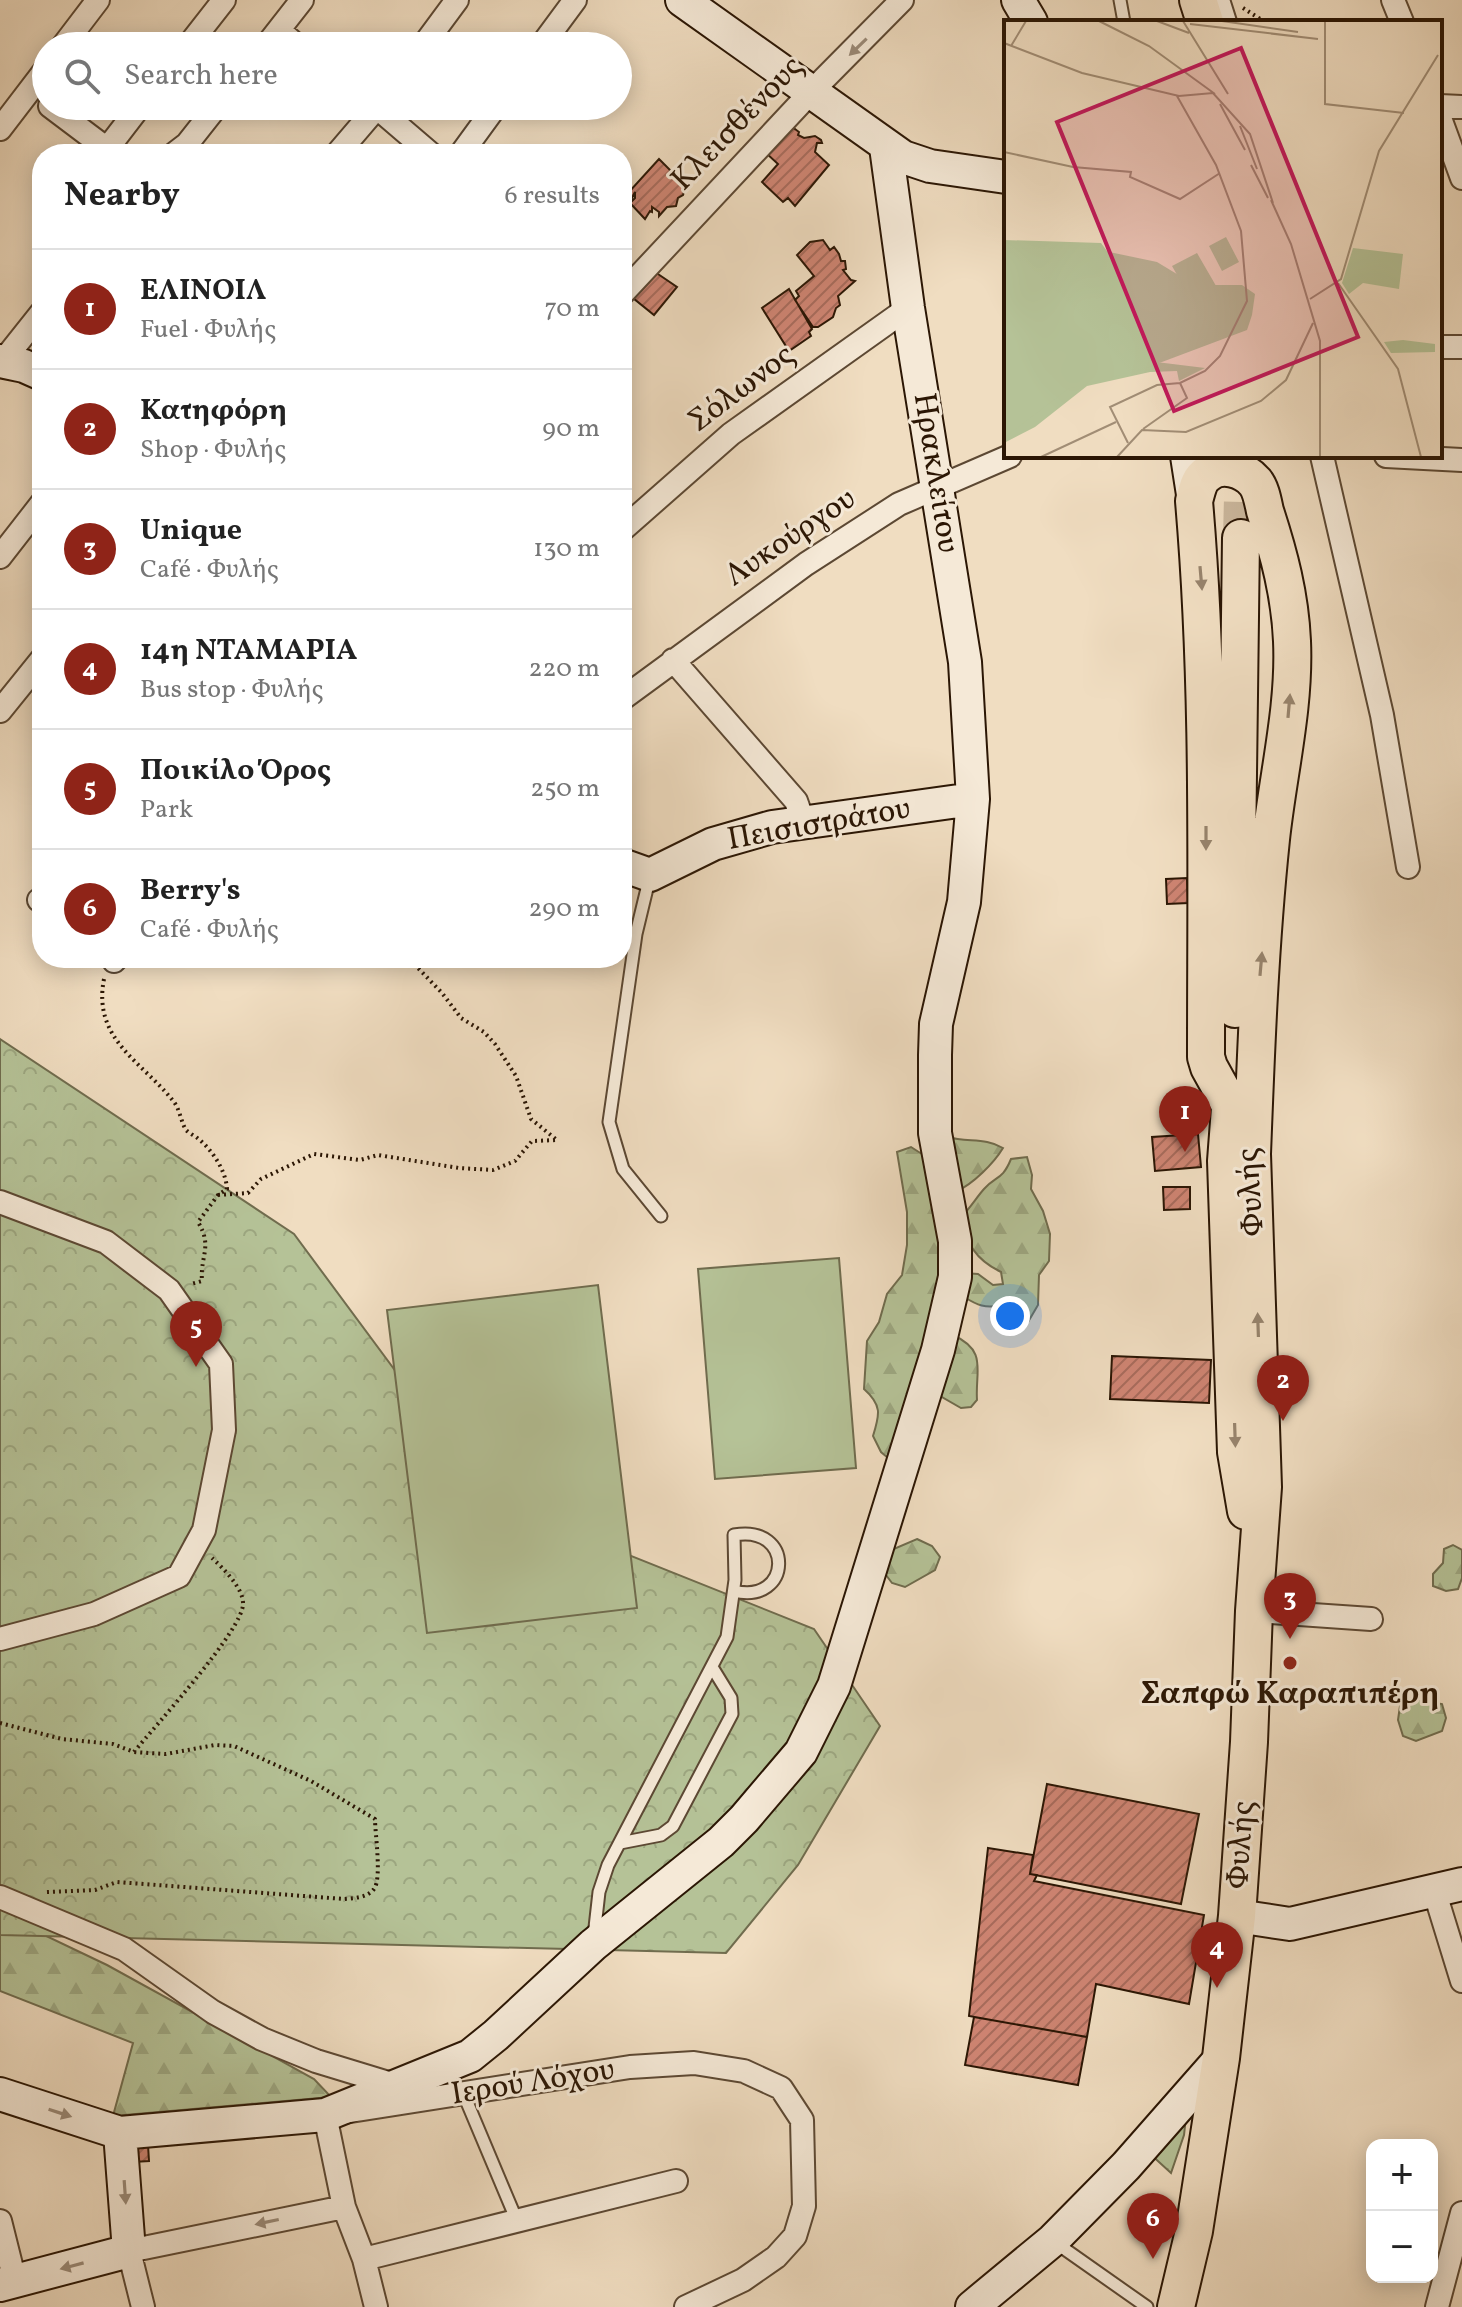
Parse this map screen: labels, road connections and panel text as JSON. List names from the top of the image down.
{
  "streets": {
    "main road": ["Φυλής"],
    "street": [
      "Κλεισθένους",
      "Σόλωνος",
      "Ηρακλείτου",
      "Λυκούργου",
      "Πεισιστράτου",
      "Ιερού Λόχου"
    ]
  },
  "crossings": [
    ["Σόλωνος", "Ηρακλείτου"],
    ["Ηρακλείτου", "Λυκούργου"],
    ["Ηρακλείτου", "Πεισιστράτου"],
    ["Ηρακλείτου", "Ιερού Λόχου"]
  ],
  "places": ["Σαπφώ Καραπιπέρη"],
  "page": {
    "search": "Search here",
    "heading": ["Nearby", "6 results"],
    "list": [
      {
        "mark": "1",
        "name": "ΕΛΙΝΟΙΛ",
        "note": "Fuel · Φυλής",
        "value": "70 m"
      },
      {
        "mark": "2",
        "name": "Κατηφόρη",
        "note": "Shop · Φυλής",
        "value": "90 m"
      },
      {
        "mark": "3",
        "name": "Unique",
        "note": "Café · Φυλής",
        "value": "130 m"
      },
      {
        "mark": "4",
        "name": "14η ΝΤΑΜΑΡΙΑ",
        "note": "Bus stop · Φυλής",
        "value": "220 m"
      },
      {
        "mark": "5",
        "name": "Ποικίλο Όρος",
        "note": "Park",
        "value": "250 m"
      },
      {
        "mark": "6",
        "name": "Berry's",
        "note": "Café · Φυλής",
        "value": "290 m"
      }
    ],
    "pins": [
      "1",
      "5",
      "2",
      "3",
      "4",
      "6"
    ],
    "map_buttons": ["+", "−"]
  }
}
